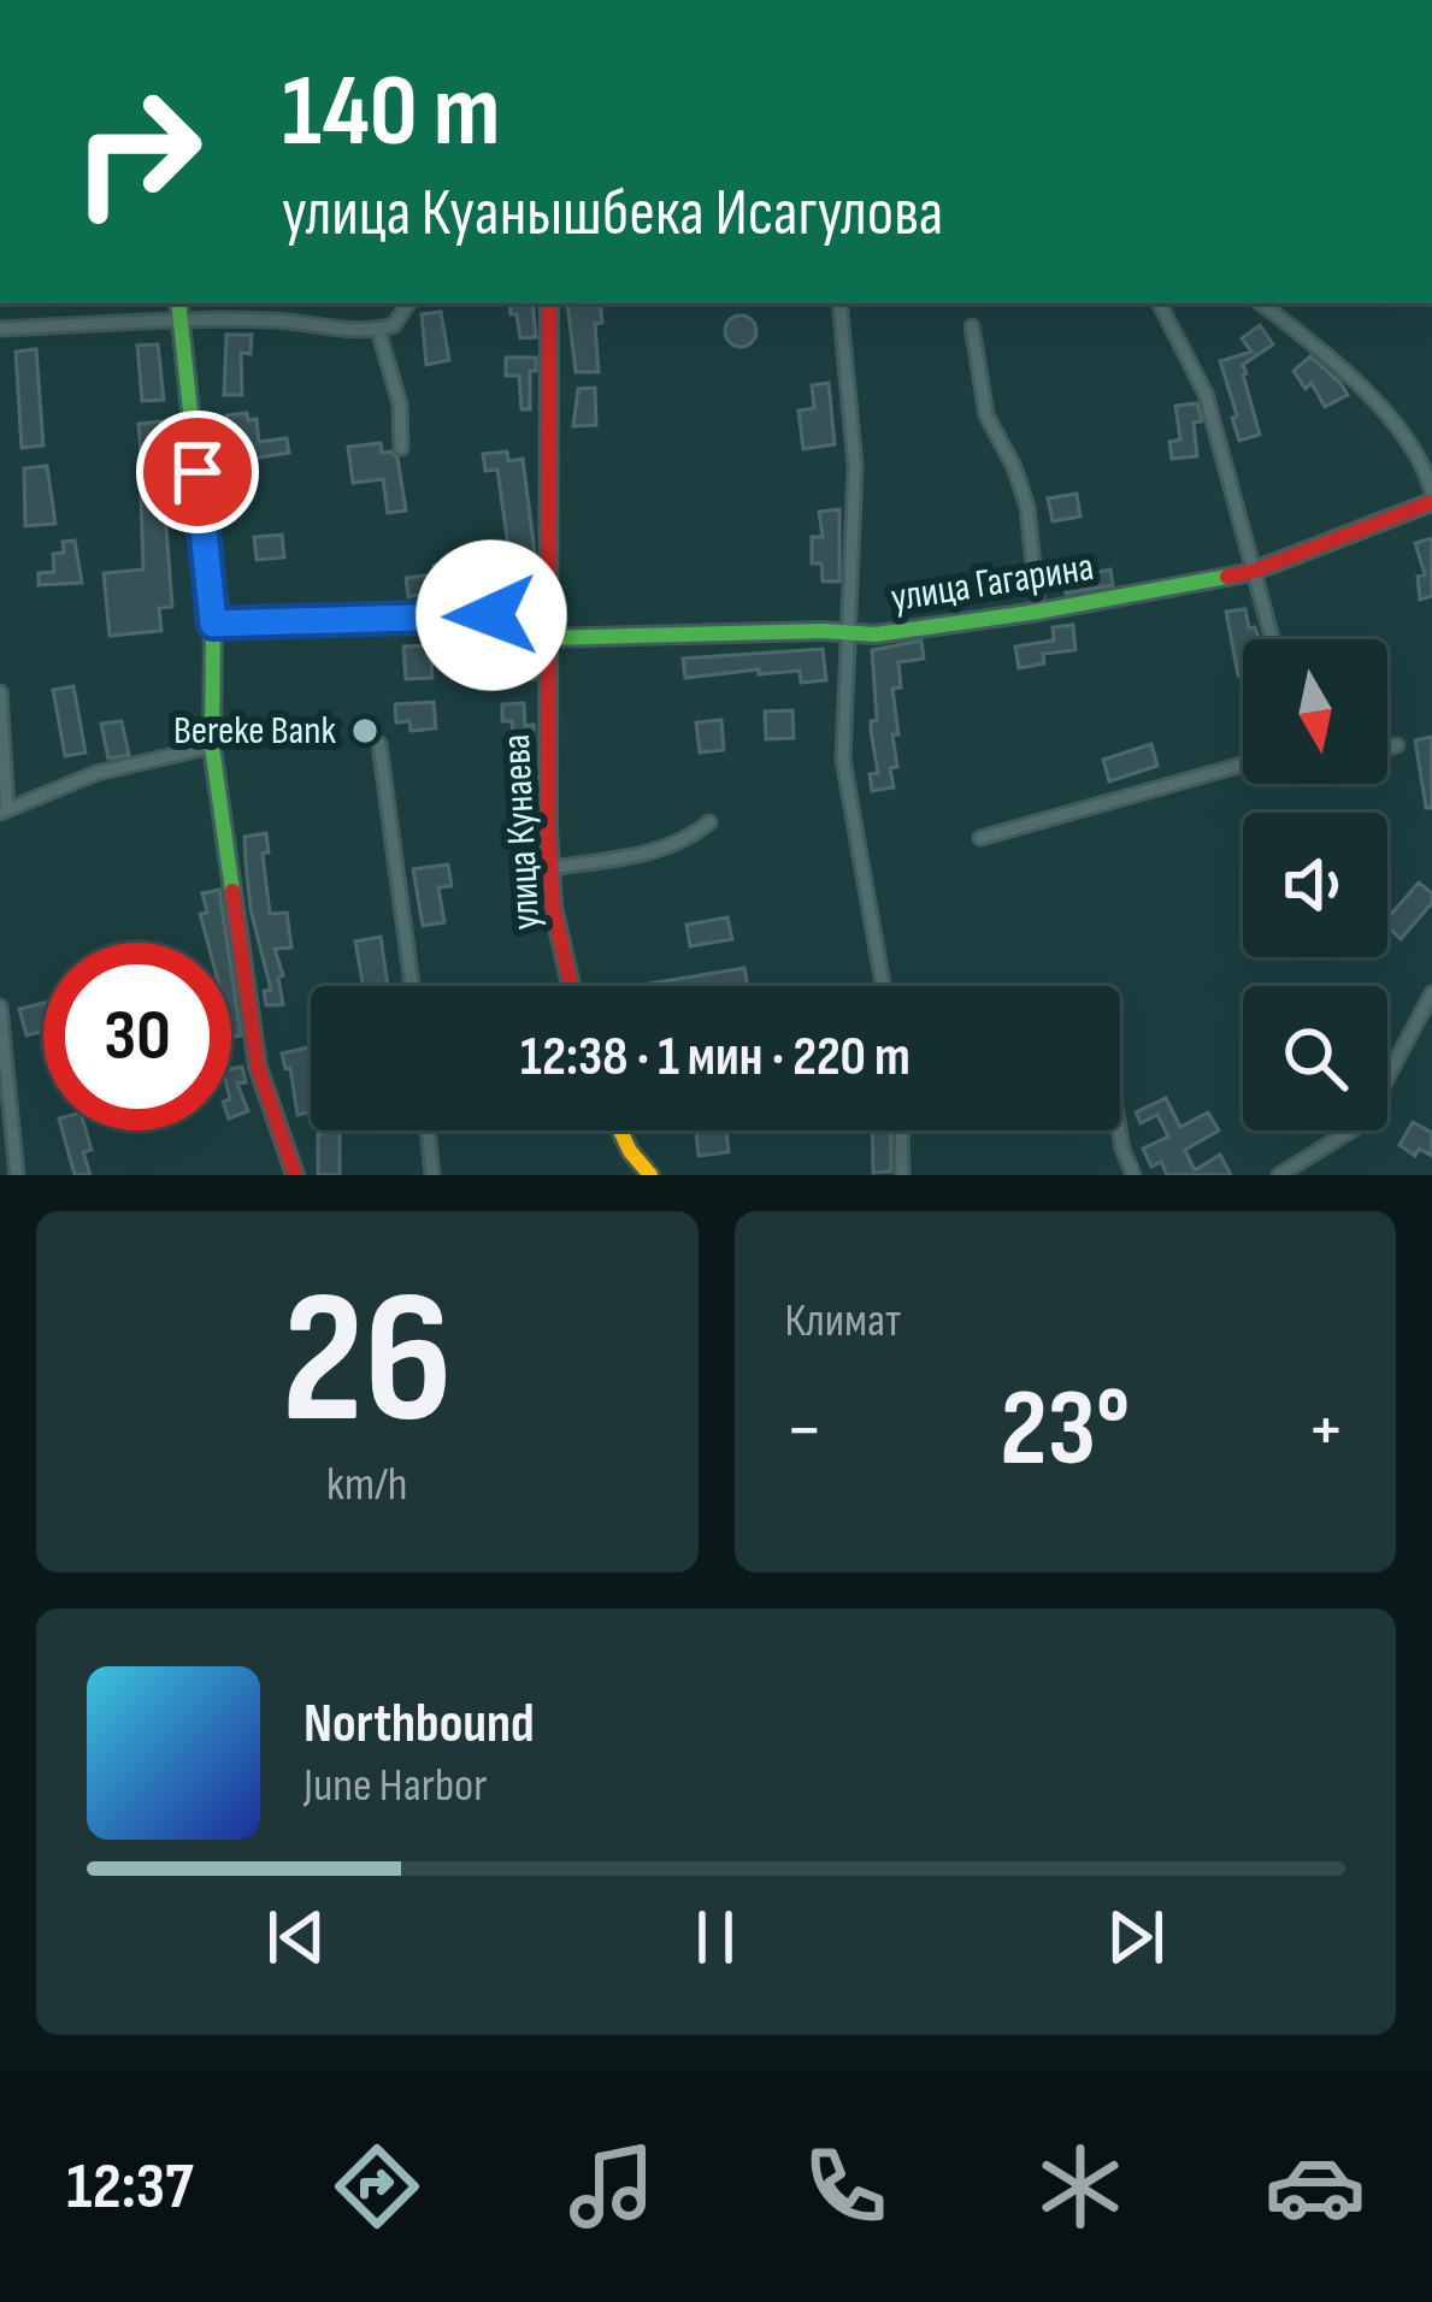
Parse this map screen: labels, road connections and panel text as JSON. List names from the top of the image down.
{
  "streets": {
    "street": ["улица Гагарина", "улица Кунаева"]
  },
  "crossings": [
    ["улица Гагарина", "улица Кунаева"]
  ],
  "places": ["Bereke Bank"],
  "north": "bottom",
  "page": {
    "turn": ["140 m", "улица Куанышбека Исагулова"],
    "limit": "30",
    "trip": "12:38 · 1 мин · 220 m",
    "tile": [
      ["26", "km/h"],
      "Климат"
    ],
    "heat": ["−", "23°", "+"],
    "song": ["Northbound", "June Harbor"],
    "tabs": "12:37"
  }
}
